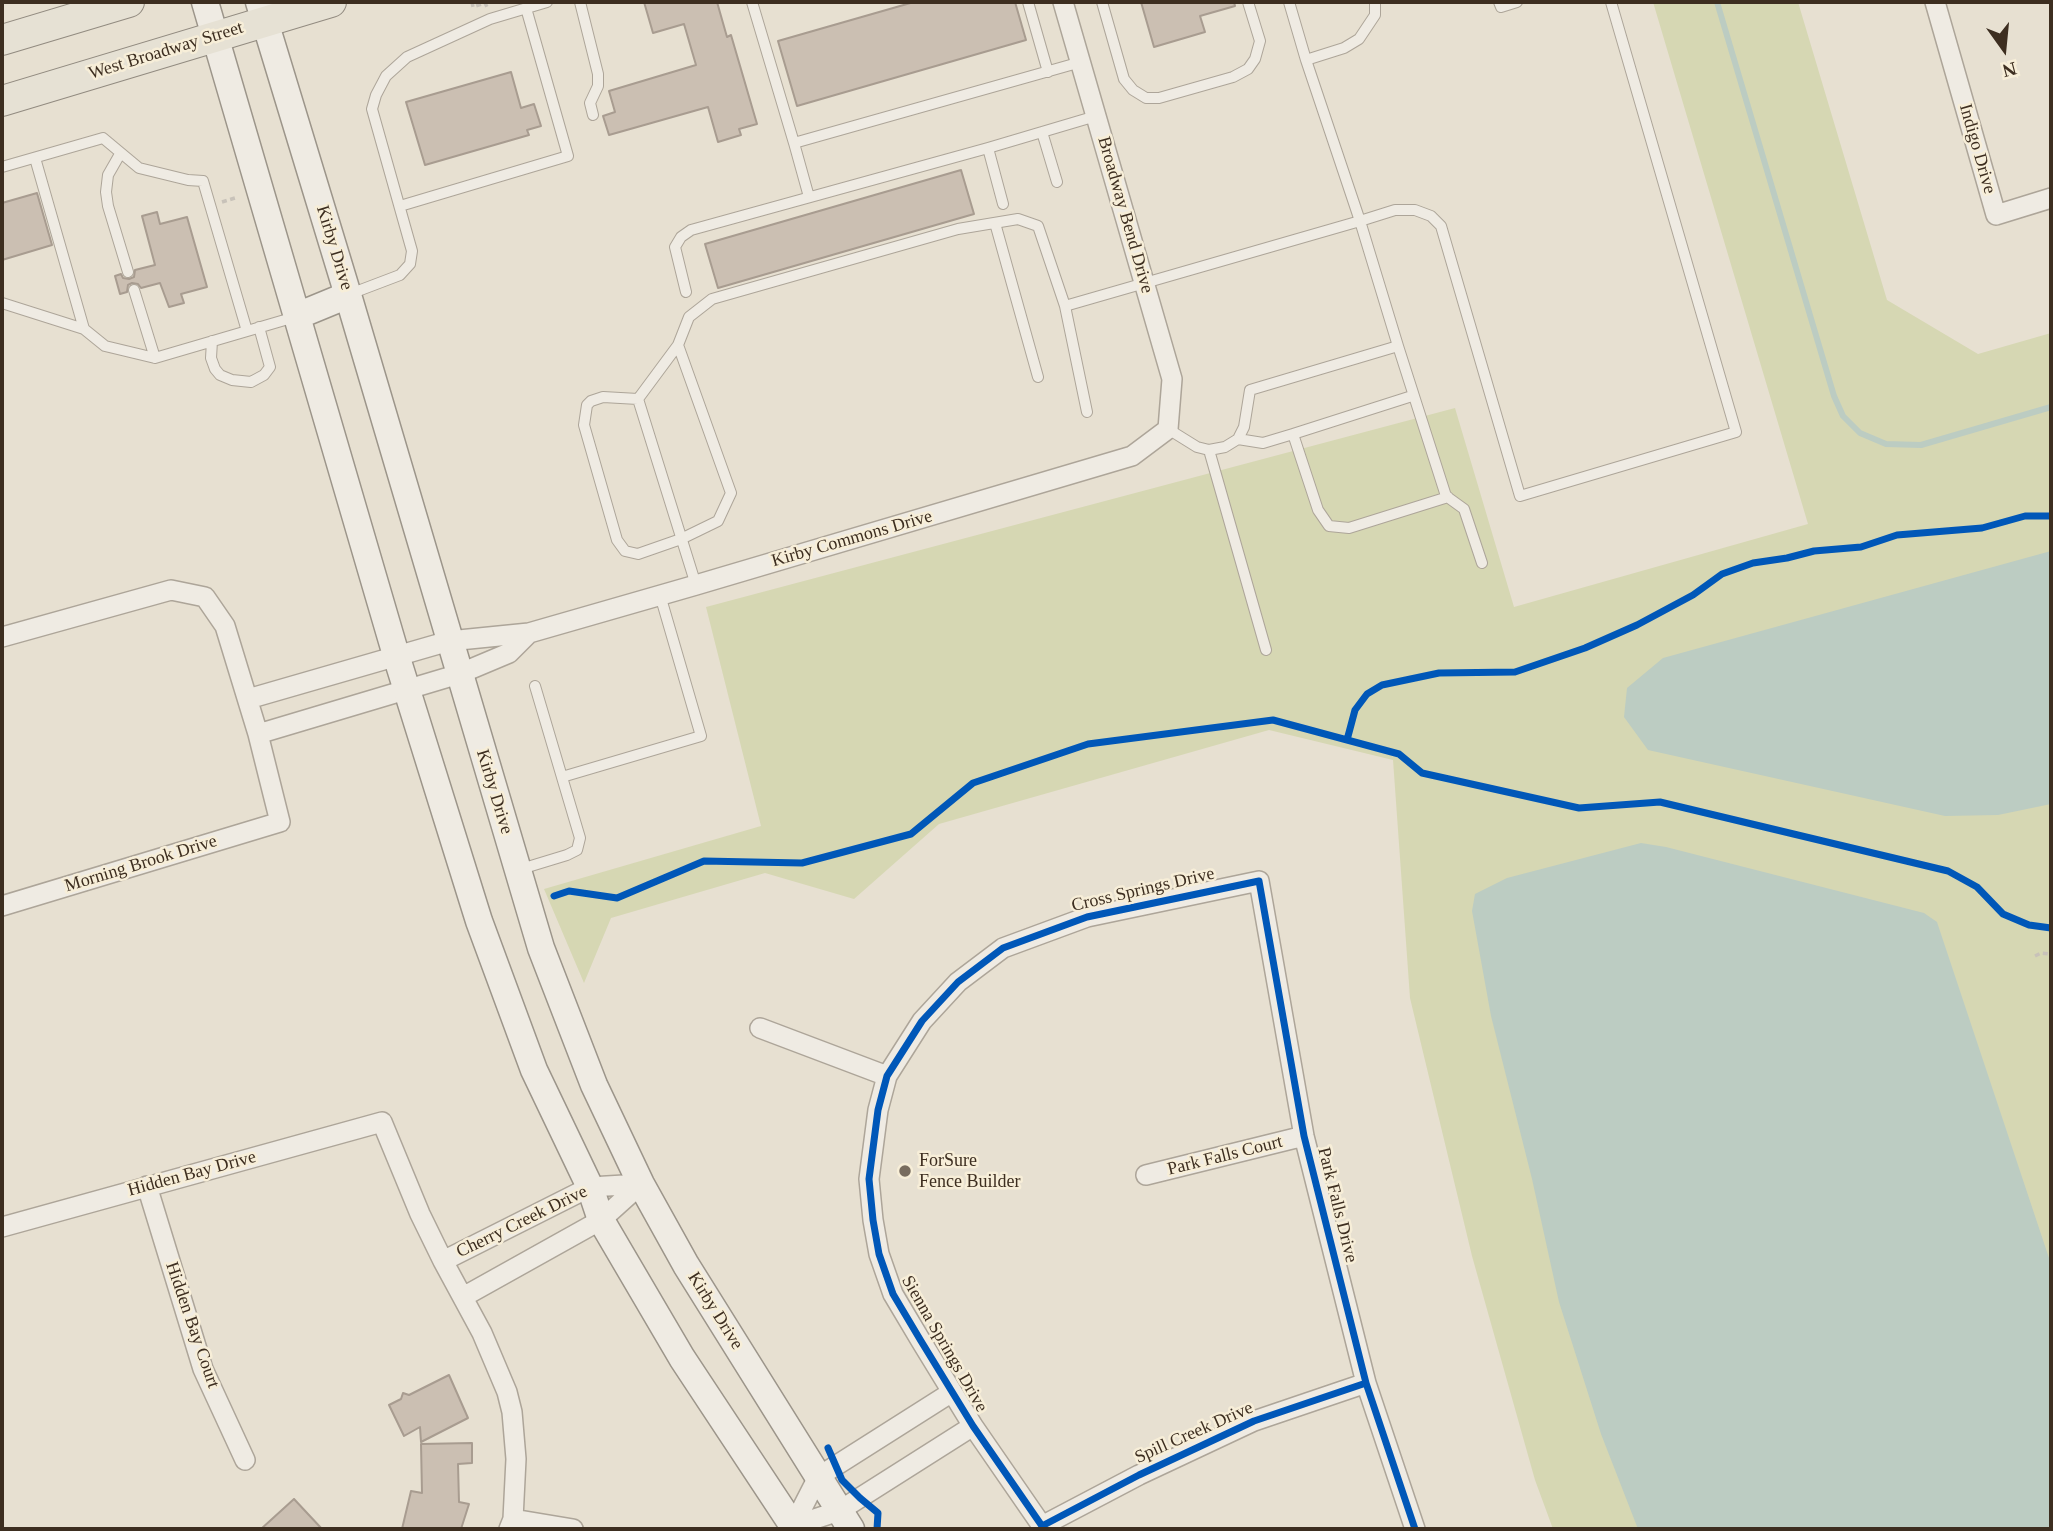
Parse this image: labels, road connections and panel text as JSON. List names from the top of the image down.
{
  "streets": {
    "main road": ["West Broadway Street", "Kirby Drive"],
    "street": [
      "Indigo Drive",
      "Broadway Bend Drive",
      "Kirby Commons Drive",
      "Morning Brook Drive",
      "Cross Springs Drive",
      "Park Falls Court",
      "Hidden Bay Drive",
      "Park Falls Drive",
      "Cherry Creek Drive",
      "Hidden Bay Court",
      "Sienna Springs Drive",
      "Spill Creek Drive"
    ]
  },
  "crossings": [
    ["West Broadway Street", "Kirby Drive"],
    ["Broadway Bend Drive", "Kirby Commons Drive"],
    ["Kirby Drive", "Kirby Commons Drive"],
    ["Kirby Drive", "Cherry Creek Drive"],
    ["Kirby Commons Drive", "Morning Brook Drive"],
    ["Cross Springs Drive", "Park Falls Drive"],
    ["Cross Springs Drive", "Sienna Springs Drive"],
    ["Park Falls Court", "Park Falls Drive"],
    ["Hidden Bay Drive", "Cherry Creek Drive"],
    ["Hidden Bay Drive", "Hidden Bay Court"],
    ["Park Falls Drive", "Spill Creek Drive"],
    ["Sienna Springs Drive", "Spill Creek Drive"]
  ],
  "places": ["ForSure Fence Builder"],
  "north": "bottom"
}
